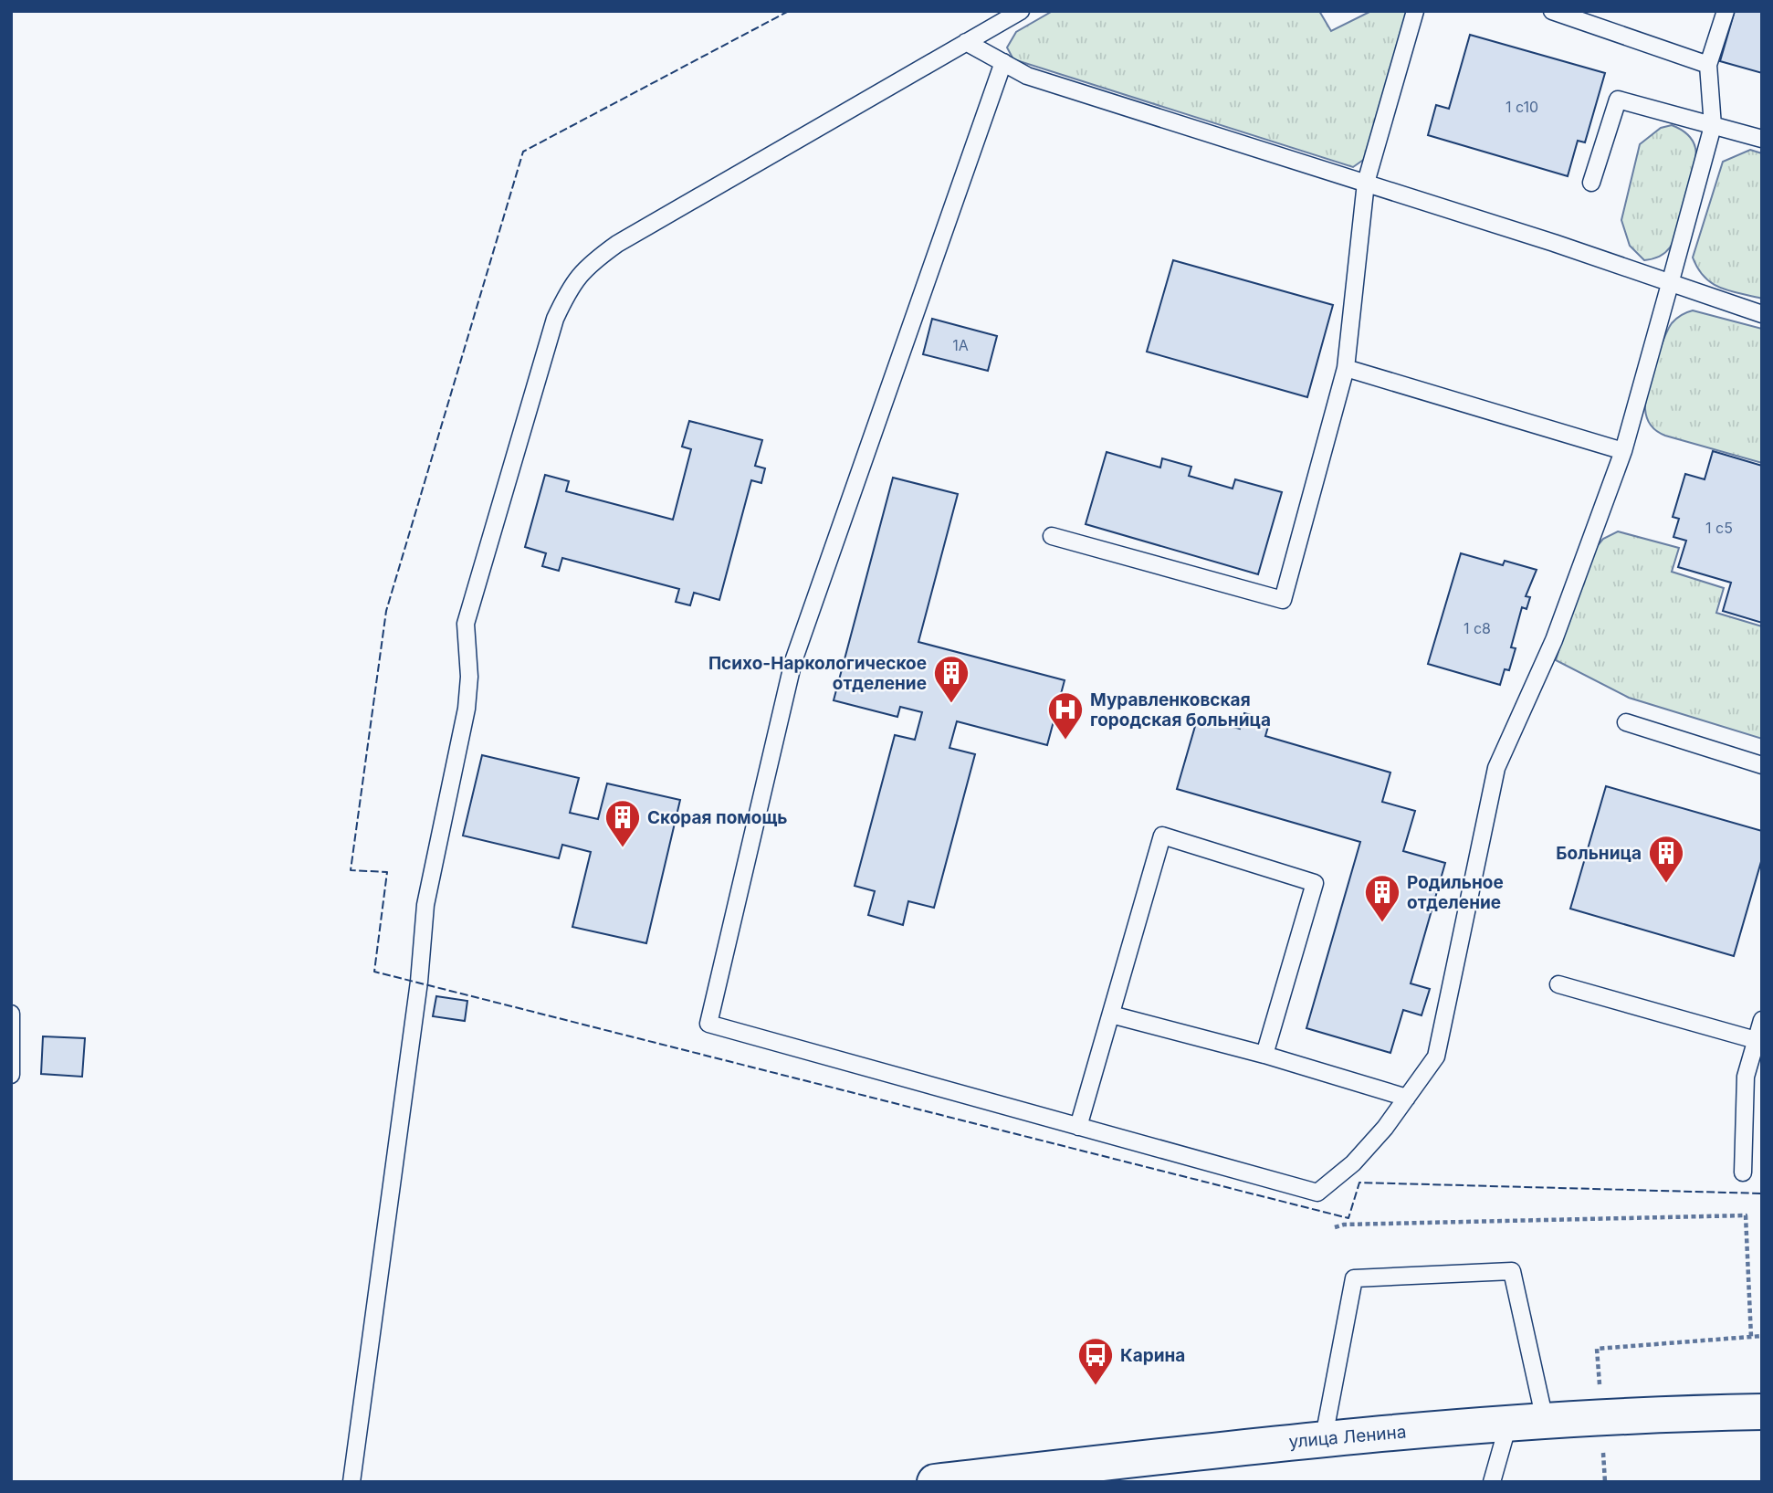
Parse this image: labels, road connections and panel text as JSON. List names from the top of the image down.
{
  "streets": {
    "main road": ["улица Ленина"]
  },
  "places": {
    "building": [
      "Психо-Наркологическое отделение",
      "Скорая помощь",
      "Больница",
      "Родильное отделение"
    ],
    "hospital": ["Муравленковская городская больница"],
    "bus stop": ["Карина"]
  },
  "house_numbers": [
    "1 с10",
    "1А",
    "1 с5",
    "1 с8"
  ]
}
